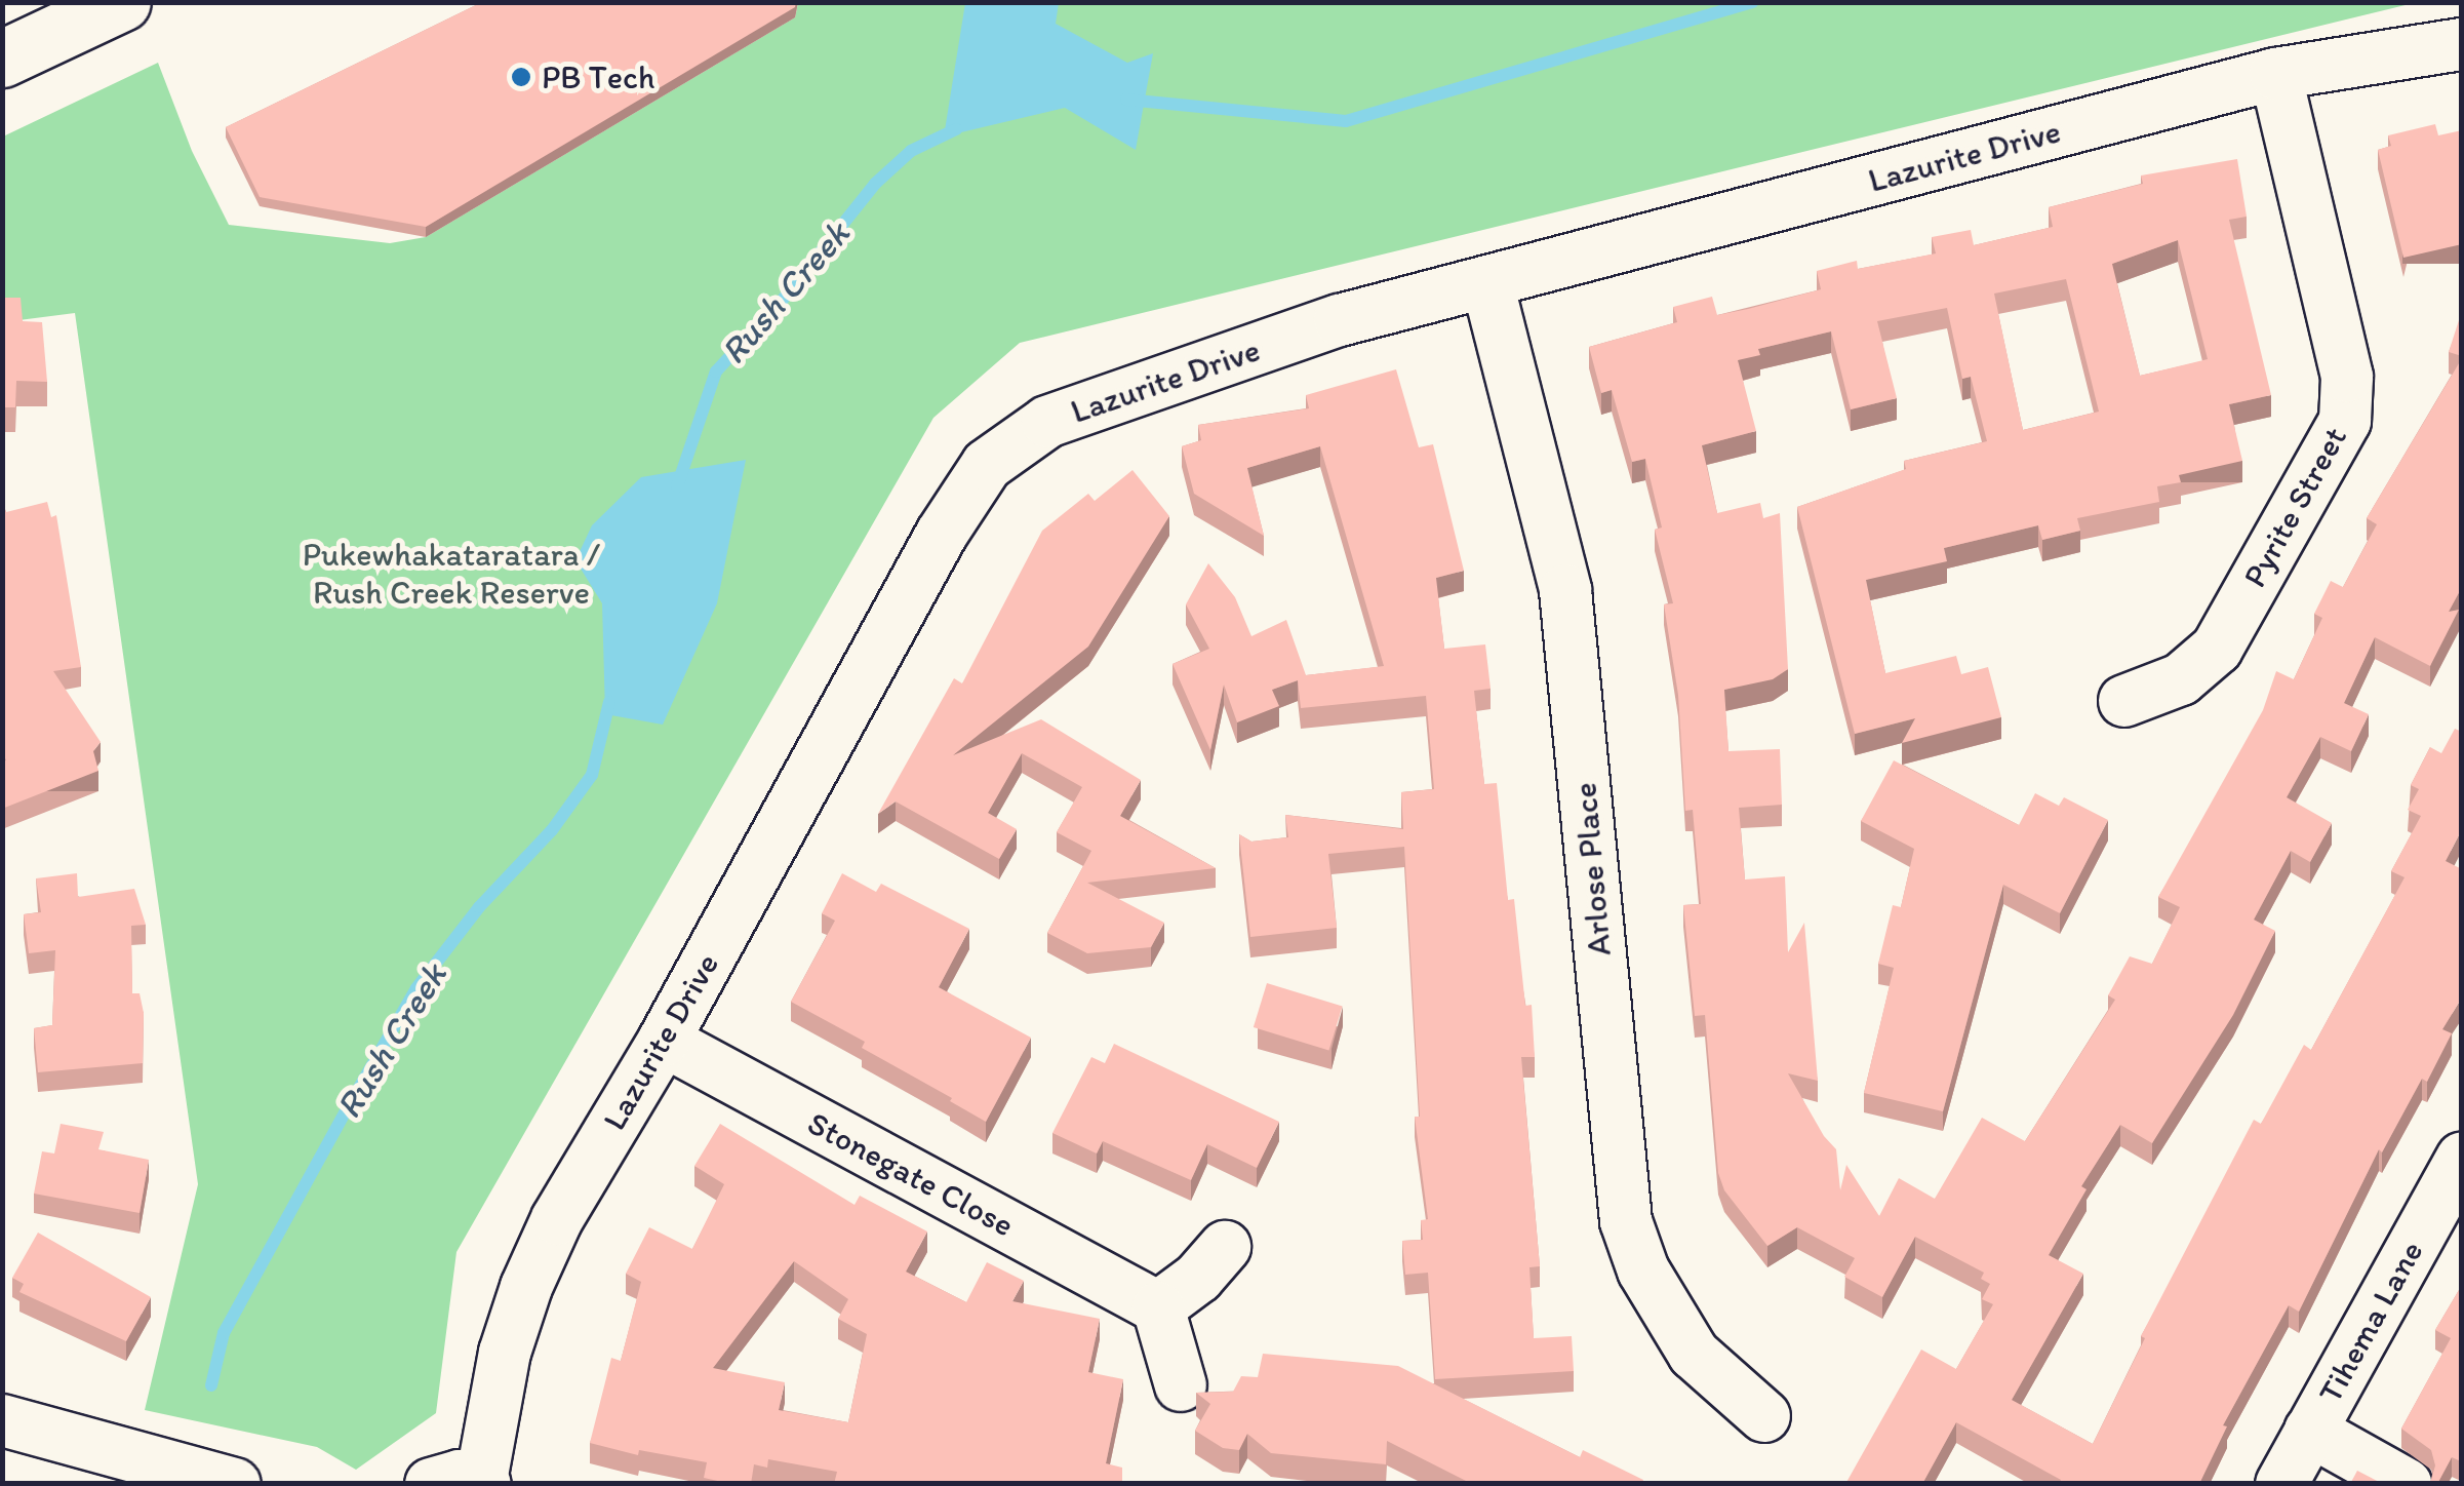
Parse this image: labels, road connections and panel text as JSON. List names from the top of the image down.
{
  "streets": {
    "street": [
      "Lazurite Drive",
      "Pyrite Street",
      "Arlose Place",
      "Stonegate Close",
      "Tihema Lane"
    ]
  },
  "crossings": [
    ["Lazurite Drive", "Pyrite Street"],
    ["Lazurite Drive", "Arlose Place"],
    ["Lazurite Drive", "Stonegate Close"]
  ],
  "water": ["Rush Creek"],
  "parks": ["Pukewhakataratara / Rush Creek Reserve"],
  "places": ["PB Tech"]
}
